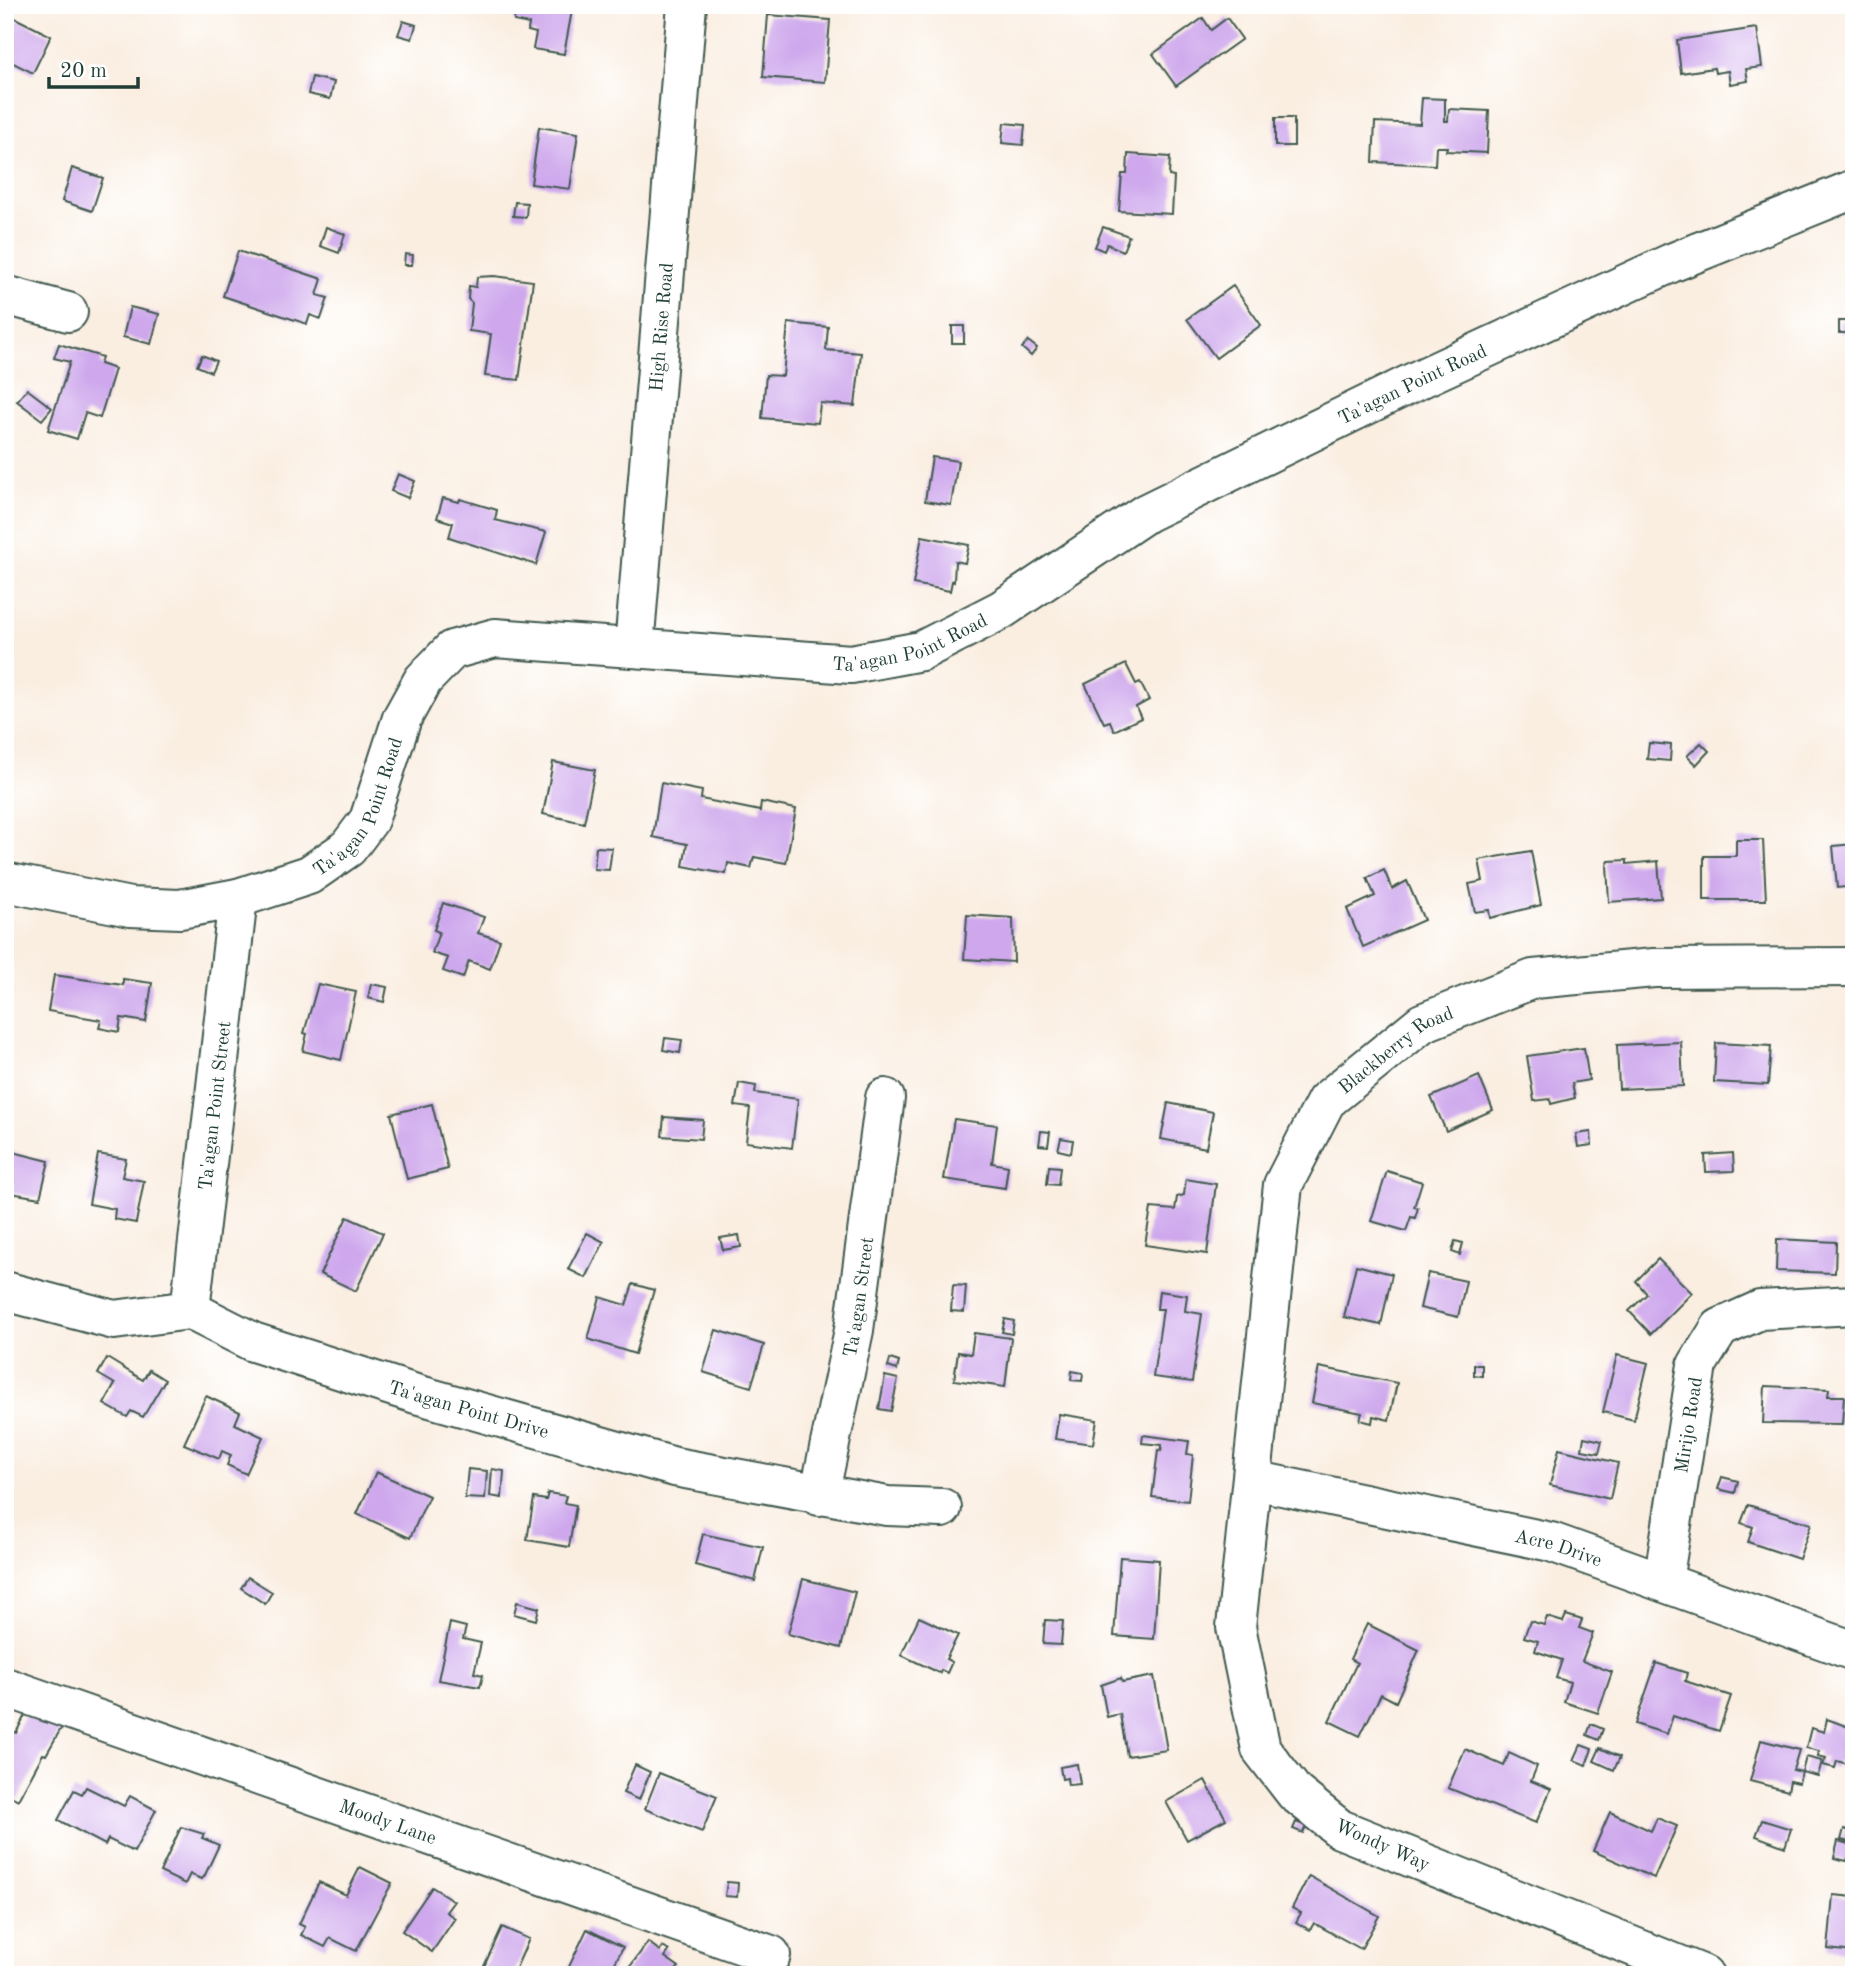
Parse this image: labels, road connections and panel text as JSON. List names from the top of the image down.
{
  "streets": {
    "street": [
      "High Rise Road",
      "Ta'agan Point Road",
      "Blackberry Road",
      "Ta'agan Point Street",
      "Ta'agan Street",
      "Ta'agan Point Drive",
      "Mirijo Road",
      "Acre Drive",
      "Moody Lane",
      "Wondy Way"
    ]
  },
  "crossings": [
    ["High Rise Road", "Ta'agan Point Road"],
    ["Ta'agan Point Road", "Ta'agan Point Street"],
    ["Blackberry Road", "Acre Drive"],
    ["Blackberry Road", "Wondy Way"],
    ["Ta'agan Point Street", "Ta'agan Point Drive"],
    ["Ta'agan Street", "Ta'agan Point Drive"],
    ["Mirijo Road", "Acre Drive"],
    ["Acre Drive", "Wondy Way"]
  ],
  "scale_bar": "20 m"
}
